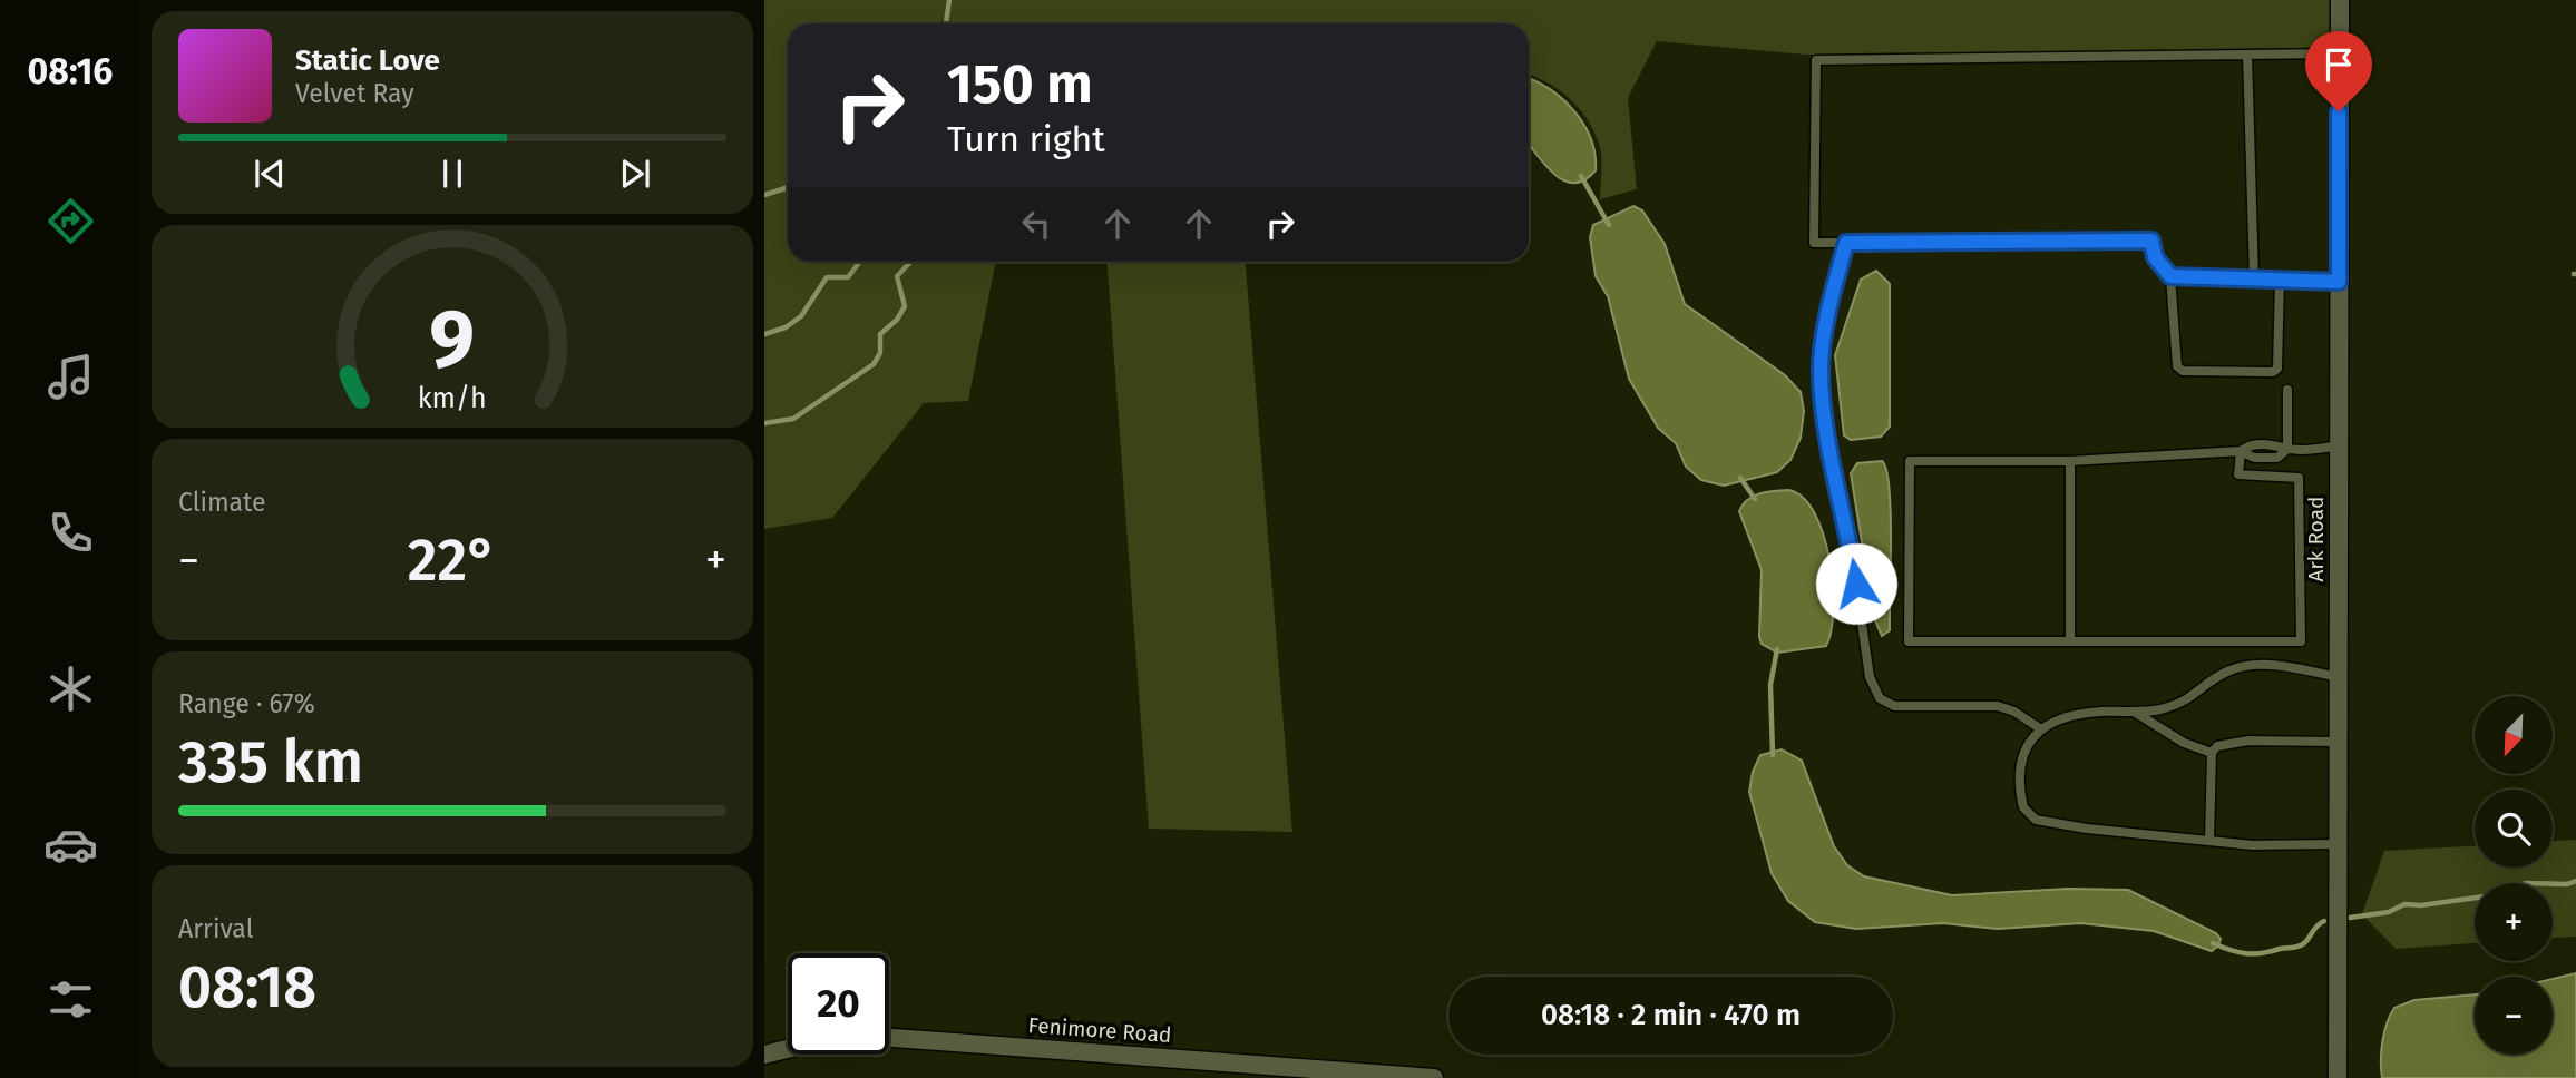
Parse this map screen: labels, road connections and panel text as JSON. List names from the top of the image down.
{
  "streets": {
    "street": ["Ark Road", "Fenimore Road"]
  },
  "north": "bottom left",
  "page": {
    "tabs": "08:16",
    "turn": ["150 m", "Turn right"],
    "song": ["Static Love", "Velvet Ray"],
    "tile": [
      "Climate",
      ["Range · 67%", "335 km"],
      ["Arrival", "08:18"]
    ],
    "heat": ["−", "22°", "+"],
    "map_buttons": ["+", "−"],
    "limit": "20",
    "trip": "08:18 · 2 min · 470 m",
    "gauge": ["9", "km/h"]
  }
}
